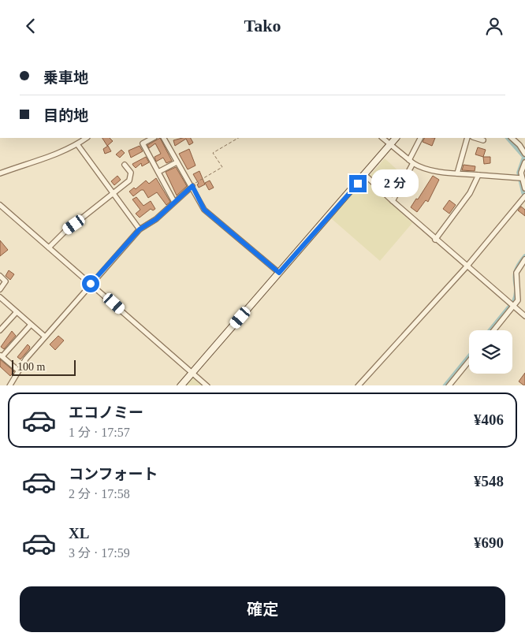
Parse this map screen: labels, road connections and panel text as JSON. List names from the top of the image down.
{
  "scale_bar": "100 m",
  "page": {
    "header": "Tako",
    "banner": ["乗車地", "目的地"],
    "bubble": "2 分",
    "scale": "100 m",
    "list": [
      {
        "name": "エコノミー",
        "note": "1 分 · 17:57",
        "value": "¥406"
      },
      {
        "name": "コンフォート",
        "note": "2 分 · 17:58",
        "value": "¥548"
      },
      {
        "name": "XL",
        "note": "3 分 · 17:59",
        "value": "¥690"
      }
    ],
    "buttons": "確定"
  }
}
